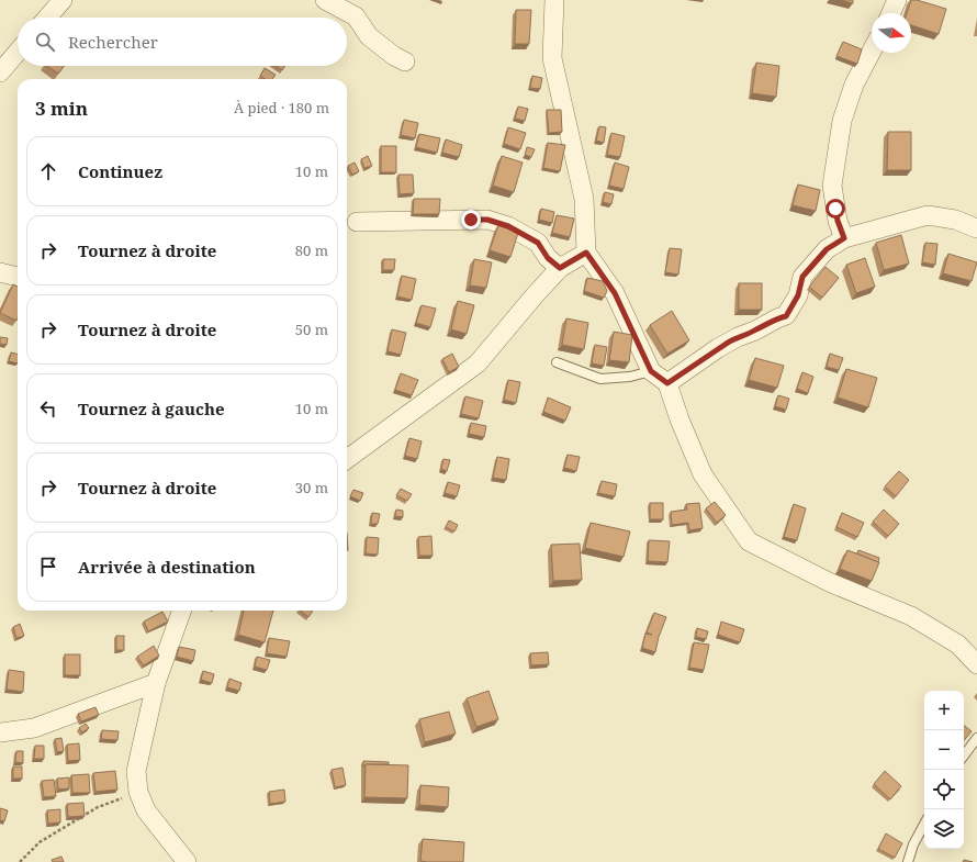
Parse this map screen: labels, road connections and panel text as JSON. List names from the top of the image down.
{
  "north": "right",
  "page": {
    "search": "Rechercher",
    "heading": ["3 min", "À pied · 180 m"],
    "list": [
      ["Continuez", "10 m"],
      ["Tournez à droite", "80 m"],
      ["Tournez à droite", "50 m"],
      ["Tournez à gauche", "10 m"],
      ["Tournez à droite", "30 m"],
      "Arrivée à destination"
    ],
    "map_buttons": ["+", "−"]
  }
}
